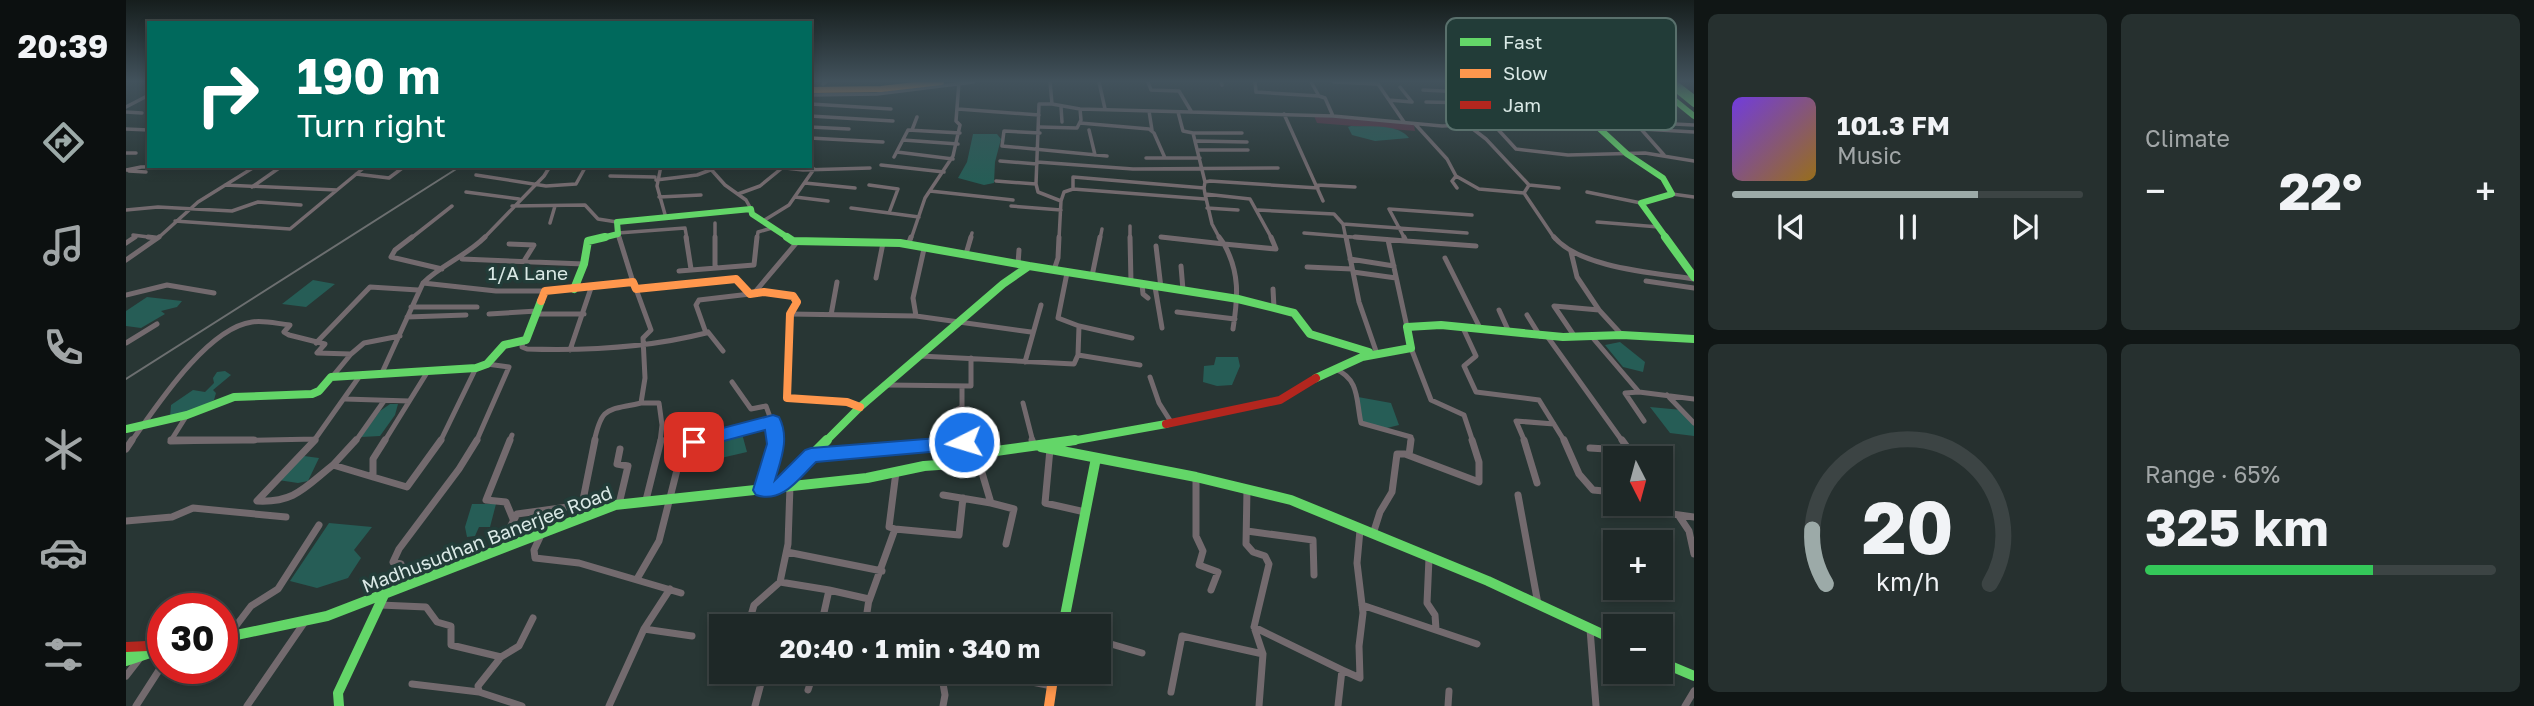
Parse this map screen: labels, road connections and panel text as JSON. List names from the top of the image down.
{
  "streets": {
    "main road": ["1/A Lane", "Madhusudhan Banerjee Road"]
  },
  "legend": ["Fast", "Slow", "Jam"],
  "north": "bottom",
  "page": {
    "tabs": "20:39",
    "tile": [
      "Climate",
      ["Range · 65%", "325 km"]
    ],
    "turn": ["190 m", "Turn right"],
    "song": ["101.3 FM", "Music"],
    "heat": ["−", "22°", "+"],
    "map_buttons": ["+", "−"],
    "limit": "30",
    "trip": "20:40 · 1 min · 340 m",
    "gauge": ["20", "km/h"]
  }
}
